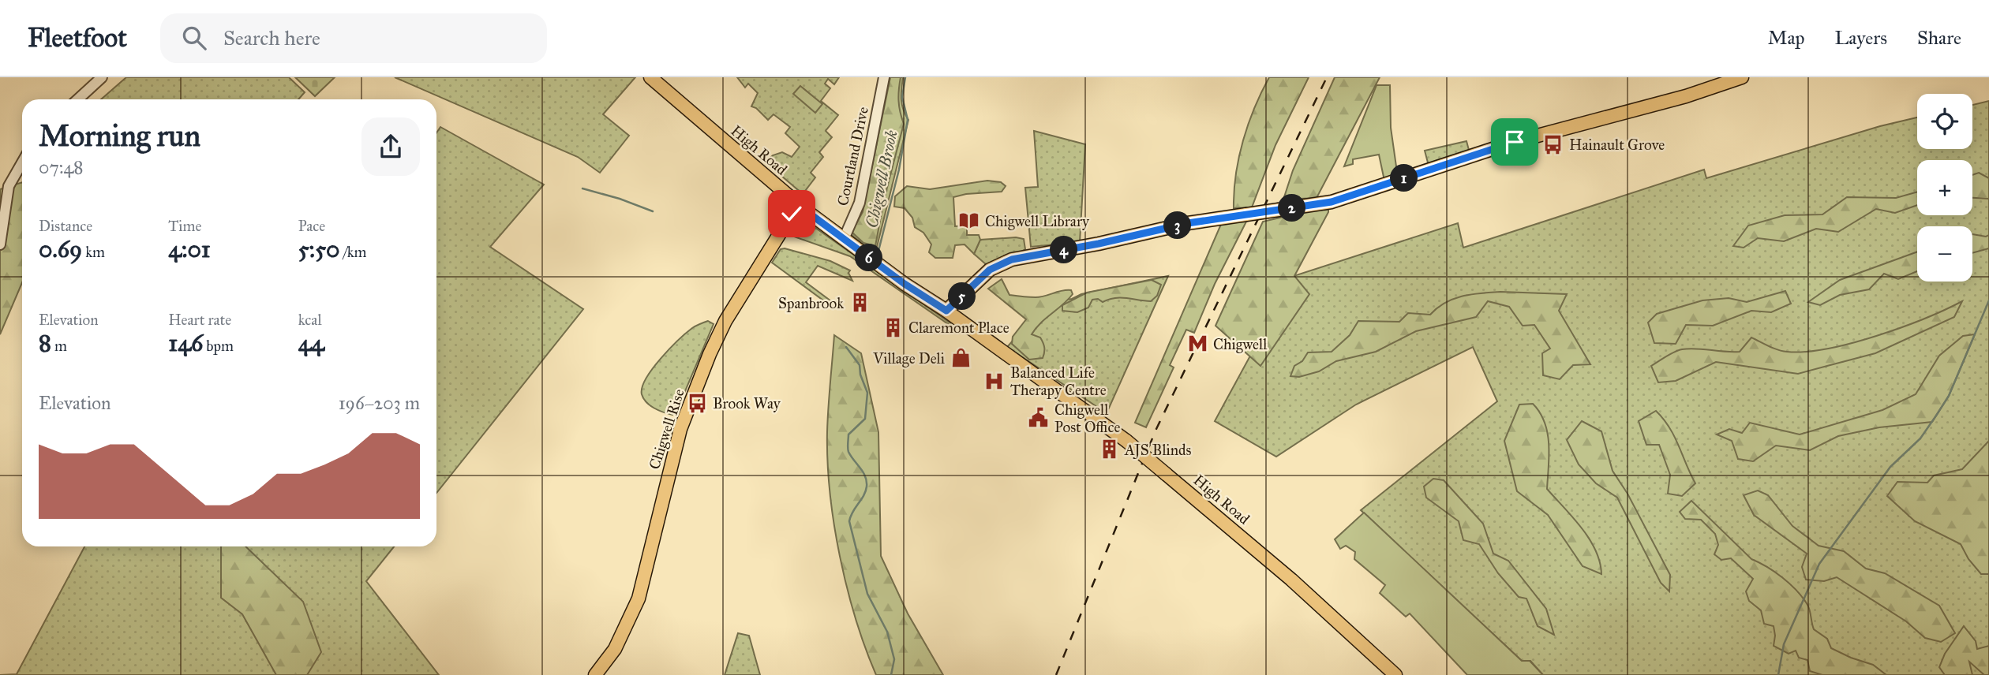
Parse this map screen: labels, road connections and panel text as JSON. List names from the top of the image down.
{
  "streets": {
    "main road": ["High Road", "Chigwell Rise"],
    "street": ["Courtland Drive"]
  },
  "crossings": [
    ["High Road", "Courtland Drive"],
    ["High Road", "Chigwell Rise"]
  ],
  "water": ["Chigwell Brook"],
  "places": {
    "bus stop": ["Hainault Grove", "Brook Way"],
    "library": ["Chigwell Library"],
    "building": ["Spanbrook", "Claremont Place", "AJS Blinds"],
    "metro station": ["Chigwell"],
    "shop": ["Village Deli"],
    "hospital": ["Balanced Life Therapy Centre"],
    "public building": ["Chigwell Post Office"]
  },
  "page": {
    "header": "Fleetfoot",
    "search": "Search here",
    "nav": ["Map", "Layers", "Share"],
    "map_buttons": ["+", "−"],
    "heading": ["Morning run", "07:48"],
    "pins": [
      "1",
      "2",
      "3",
      "4",
      "6",
      "5"
    ],
    "stats": [
      ["Distance", "0.69 km"],
      ["Time", "4:01"],
      ["Pace", "5:50 /km"],
      ["Elevation", "8 m"],
      ["Heart rate", "146 bpm"],
      ["kcal", "44"]
    ],
    "chart": ["Elevation", "196–203 m"]
  }
}
